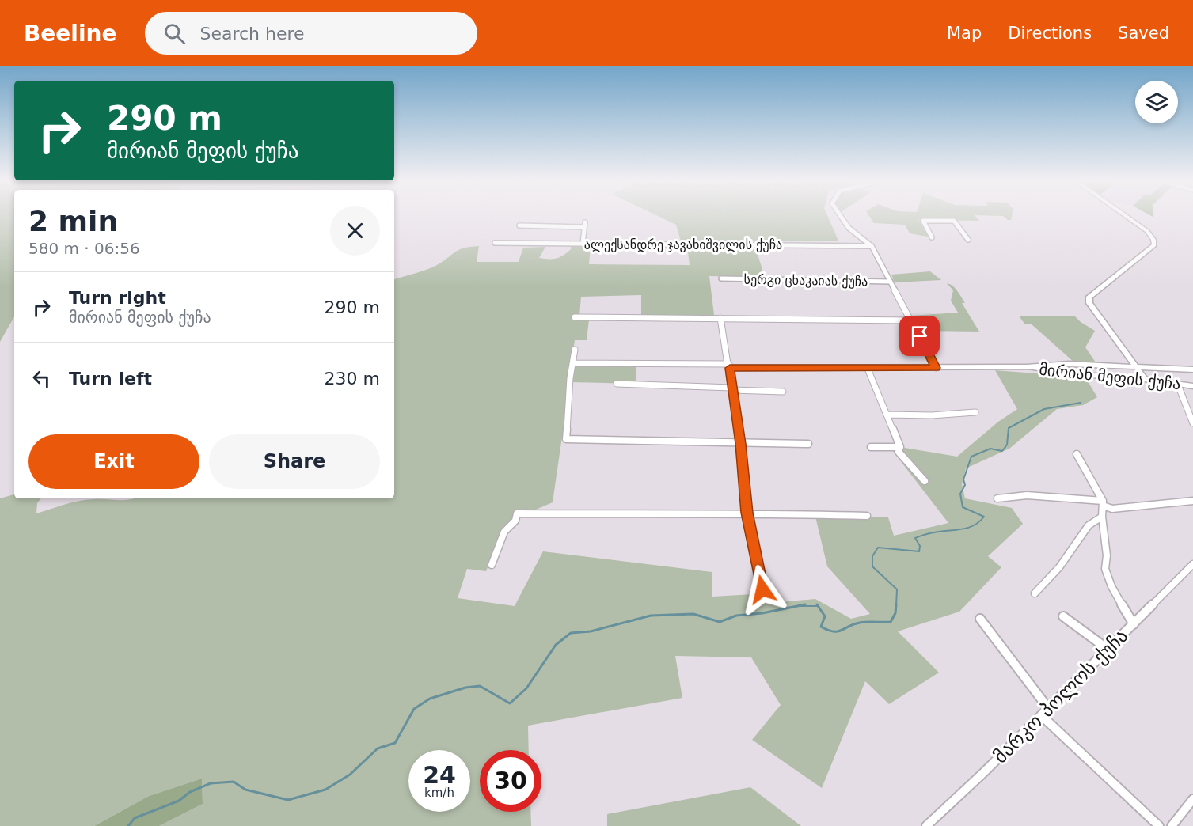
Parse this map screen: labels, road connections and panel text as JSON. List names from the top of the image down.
{
  "streets": {
    "street": [
      "ალექსანდრე ჯავახიშვილის ქუჩა",
      "სერგი ცხაკაიას ქუჩა",
      "მირიან მეფის ქუჩა",
      "მარკო პოლოს ქუჩა"
    ]
  },
  "page": {
    "header": "Beeline",
    "search": "Search here",
    "nav": ["Map", "Directions", "Saved"],
    "turn": ["290 m", "მირიან მეფის ქუჩა"],
    "heading": ["2 min", "580 m · 06:56"],
    "list": [
      {
        "name": "Turn right",
        "note": "მირიან მეფის ქუჩა",
        "value": "290 m"
      },
      {
        "name": "Turn left",
        "value": "230 m"
      }
    ],
    "buttons": ["Exit", "Share"],
    "speed": "24 km/h",
    "limit": "30"
  }
}
